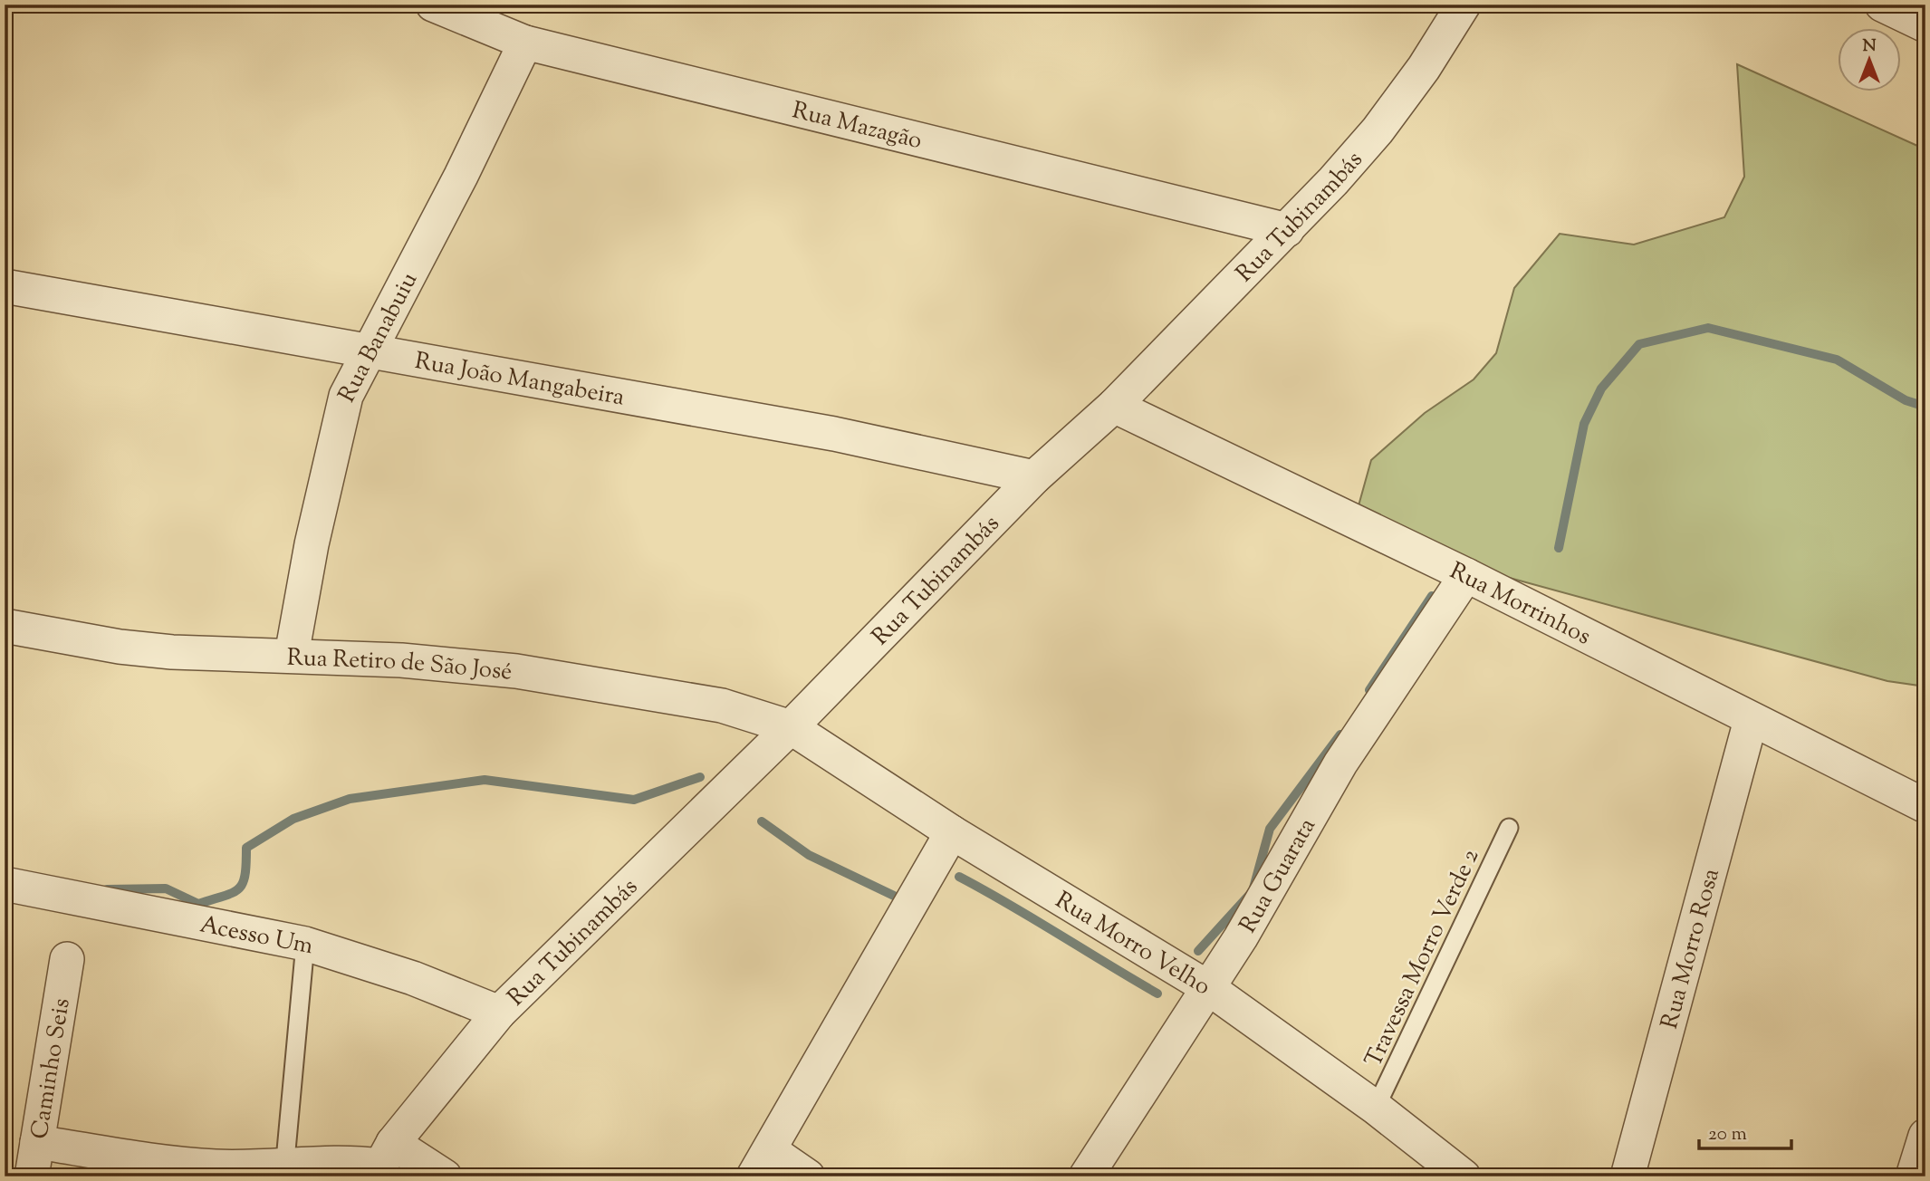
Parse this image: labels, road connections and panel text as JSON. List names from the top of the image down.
{
  "streets": {
    "street": [
      "Rua Mazagão",
      "Rua Tubinambás",
      "Rua Banabuiu",
      "Rua João Mangabeira",
      "Rua Morrinhos",
      "Rua Retiro de São José",
      "Rua Guarata",
      "Acesso Um",
      "Rua Morro Velho",
      "Rua Morro Rosa",
      "Caminho Seis"
    ],
    "lane": ["Travessa Morro Verde 2"]
  },
  "crossings": [
    ["Rua Mazagão", "Rua Tubinambás"],
    ["Rua Mazagão", "Rua Banabuiu"],
    ["Rua Tubinambás", "Rua João Mangabeira"],
    ["Rua Tubinambás", "Rua Morrinhos"],
    ["Rua Tubinambás", "Rua Retiro de São José"],
    ["Rua Tubinambás", "Acesso Um"],
    ["Rua Tubinambás", "Rua Morro Velho"],
    ["Rua Banabuiu", "Rua João Mangabeira"],
    ["Rua Banabuiu", "Rua Retiro de São José"],
    ["Rua Morrinhos", "Rua Guarata"],
    ["Rua Morrinhos", "Rua Morro Rosa"],
    ["Rua Retiro de São José", "Rua Morro Velho"],
    ["Rua Guarata", "Rua Morro Velho"],
    ["Rua Morro Velho", "Travessa Morro Verde 2"]
  ],
  "scale_bar": "20 m",
  "north": "top"
}
